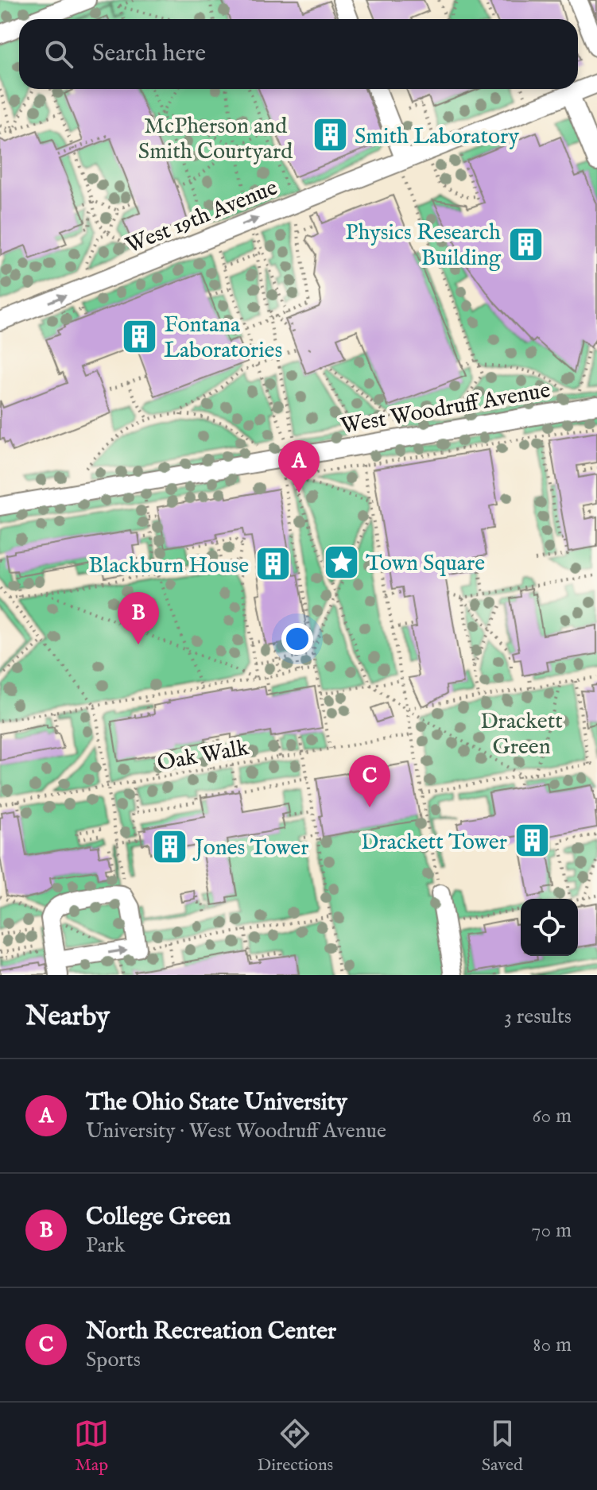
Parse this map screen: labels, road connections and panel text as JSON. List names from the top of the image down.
{
  "streets": {
    "street": ["West 19th Avenue", "West Woodruff Avenue"],
    "path": ["Oak Walk"]
  },
  "one_way": ["West 19th Avenue"],
  "parks": ["McPherson and Smith Courtyard", "Drackett Green"],
  "places": {
    "building": [
      "Smith Laboratory",
      "Physics Research Building",
      "Fontana Laboratories",
      "Blackburn House",
      "Drackett Tower",
      "Jones Tower"
    ],
    "place": ["Town Square"]
  },
  "page": {
    "search": "Search here",
    "pins": ["A", "B", "C"],
    "heading": ["Nearby", "3 results"],
    "list": [
      {
        "mark": "A",
        "name": "The Ohio State University",
        "note": "University · West Woodruff Avenue",
        "value": "60 m"
      },
      {
        "mark": "B",
        "name": "College Green",
        "note": "Park",
        "value": "70 m"
      },
      {
        "mark": "C",
        "name": "North Recreation Center",
        "note": "Sports",
        "value": "80 m"
      }
    ],
    "nav": ["Map", "Directions", "Saved"]
  }
}
